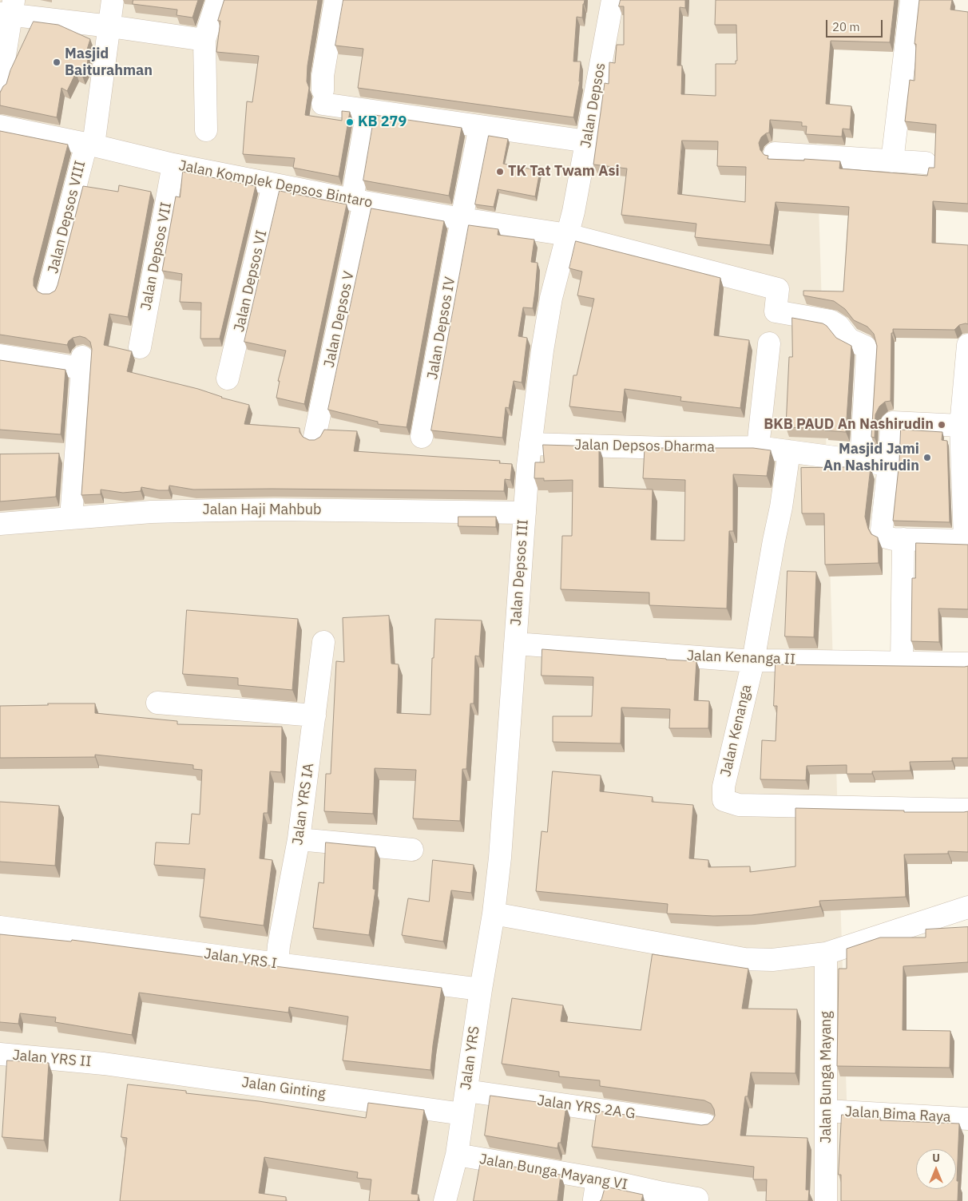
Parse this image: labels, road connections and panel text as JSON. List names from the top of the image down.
{
  "streets": {
    "street": [
      "Jalan Depsos",
      "Jalan Komplek Depsos Bintaro",
      "Jalan Depsos VIII",
      "Jalan Depsos VII",
      "Jalan Depsos VI",
      "Jalan Depsos V",
      "Jalan Depsos IV",
      "Jalan Depsos Dharma",
      "Jalan Haji Mahbub",
      "Jalan Depsos III",
      "Jalan Kenanga II",
      "Jalan Kenanga",
      "Jalan YRS IA",
      "Jalan YRS I",
      "Jalan YRS",
      "Jalan YRS II",
      "Jalan Bunga Mayang",
      "Jalan Ginting",
      "Jalan YRS 2A G",
      "Jalan Bima Raya",
      "Jalan Bunga Mayang VI"
    ]
  },
  "crossings": [
    ["Jalan Depsos", "Jalan Komplek Depsos Bintaro"],
    ["Jalan Depsos", "Jalan Depsos III"],
    ["Jalan Komplek Depsos Bintaro", "Jalan Depsos VIII"],
    ["Jalan Komplek Depsos Bintaro", "Jalan Depsos VII"],
    ["Jalan Komplek Depsos Bintaro", "Jalan Depsos VI"],
    ["Jalan Komplek Depsos Bintaro", "Jalan Depsos V"],
    ["Jalan Komplek Depsos Bintaro", "Jalan Depsos IV"],
    ["Jalan Komplek Depsos Bintaro", "Jalan Depsos III"],
    ["Jalan Depsos Dharma", "Jalan Depsos III"],
    ["Jalan Haji Mahbub", "Jalan Depsos III"],
    ["Jalan Depsos III", "Jalan Kenanga II"],
    ["Jalan Depsos III", "Jalan YRS"],
    ["Jalan Kenanga II", "Jalan Kenanga"],
    ["Jalan YRS IA", "Jalan YRS I"],
    ["Jalan YRS I", "Jalan YRS"],
    ["Jalan YRS", "Jalan Ginting"],
    ["Jalan YRS", "Jalan YRS 2A G"],
    ["Jalan YRS", "Jalan Bunga Mayang VI"],
    ["Jalan YRS II", "Jalan Ginting"],
    ["Jalan Bunga Mayang", "Jalan Bima Raya"]
  ],
  "places": [
    "Masjid Baiturahman",
    "KB 279",
    "TK Tat Twam Asi",
    "BKB PAUD An Nashirudin",
    "Masjid Jami An Nashirudin"
  ],
  "scale_bar": "20 m",
  "north": "top"
}
